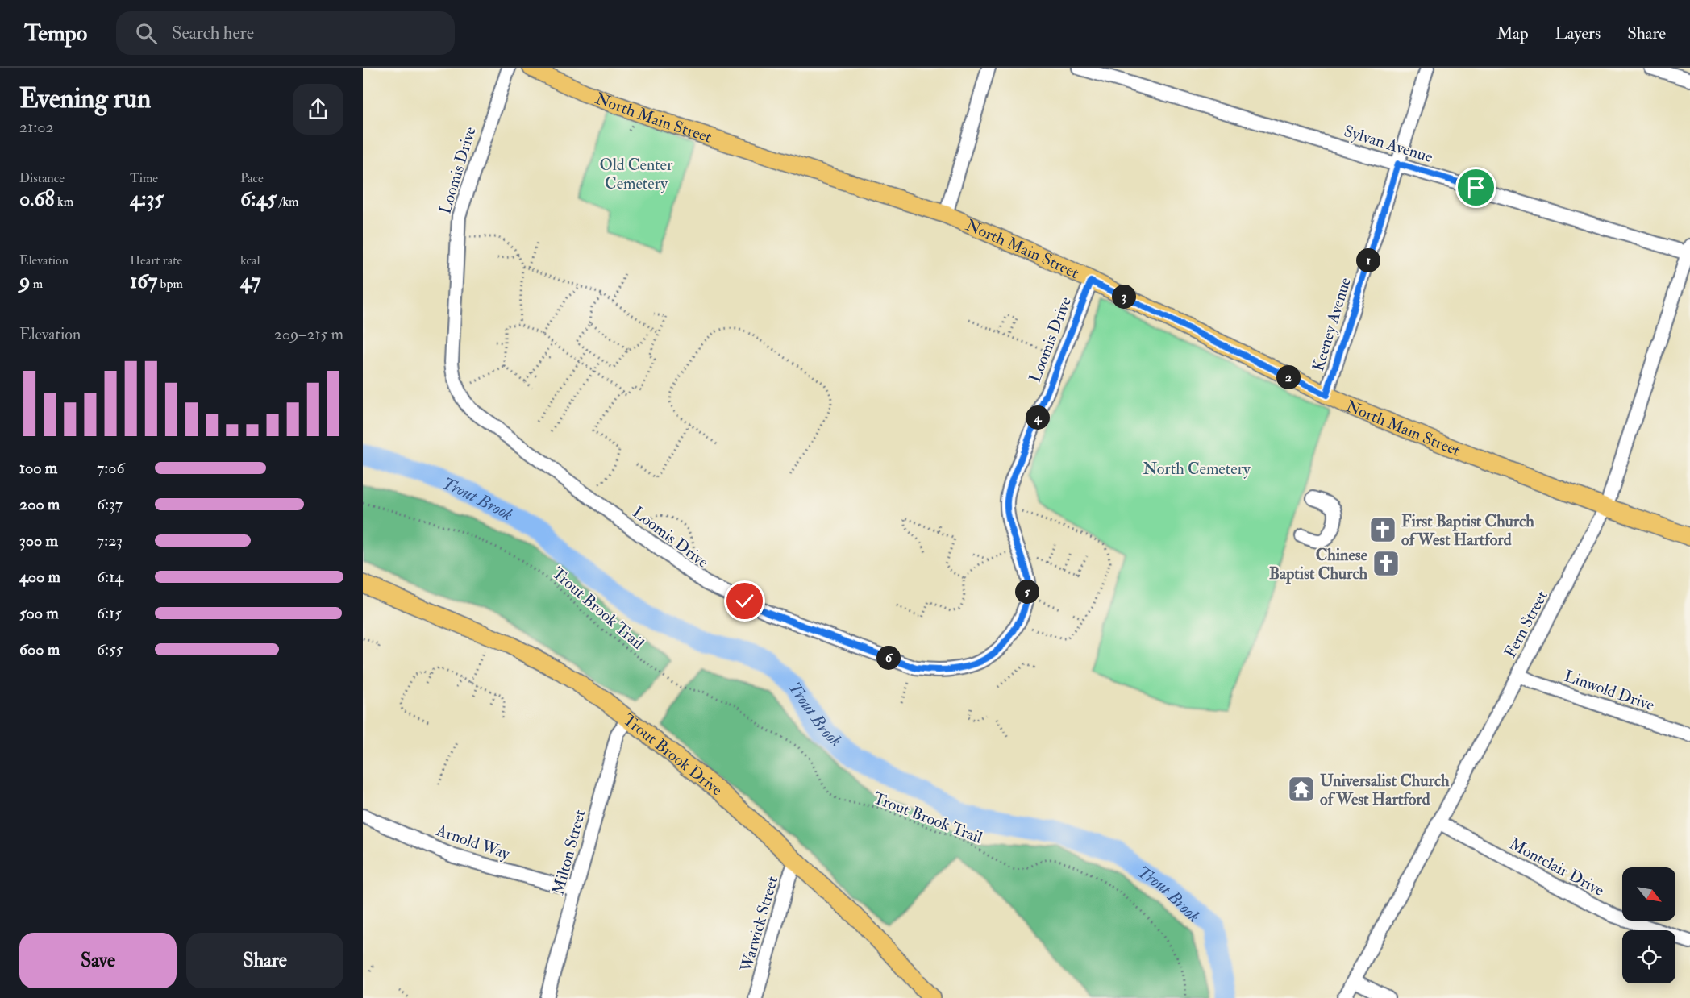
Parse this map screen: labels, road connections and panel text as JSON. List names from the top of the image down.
{
  "streets": {
    "main road": ["North Main Street", "Trout Brook Drive"],
    "street": [
      "Sylvan Avenue",
      "Loomis Drive",
      "Keeney Avenue",
      "Fern Street",
      "Linwold Drive",
      "Arnold Way",
      "Milton Street",
      "Montclair Drive",
      "Warwick Street"
    ],
    "path": ["Trout Brook Trail"]
  },
  "crossings": [
    ["North Main Street", "Loomis Drive"],
    ["North Main Street", "Keeney Avenue"],
    ["North Main Street", "Fern Street"],
    ["Sylvan Avenue", "Keeney Avenue"],
    ["Sylvan Avenue", "Fern Street"],
    ["Fern Street", "Linwold Drive"],
    ["Fern Street", "Montclair Drive"],
    ["Trout Brook Drive", "Milton Street"],
    ["Trout Brook Drive", "Warwick Street"],
    ["Arnold Way", "Milton Street"]
  ],
  "water": ["Trout Brook"],
  "parks": ["Old Center Cemetery", "North Cemetery"],
  "places": {
    "church": ["First Baptist Church of West Hartford", "Chinese Baptist Church"],
    "temple": ["Universalist Church of West Hartford"]
  },
  "north": "bottom right",
  "page": {
    "header": "Tempo",
    "search": "Search here",
    "nav": ["Map", "Layers", "Share"],
    "heading": ["Evening run", "21:02"],
    "stats": [
      ["Distance", "0.68 km"],
      ["Time", "4:35"],
      ["Pace", "6:45 /km"],
      ["Elevation", "9 m"],
      ["Heart rate", "167 bpm"],
      ["kcal", "47"]
    ],
    "pins": [
      "1",
      "3",
      "2",
      "4",
      "5",
      "6"
    ],
    "chart": ["Elevation", "209–215 m"],
    "list": [
      {
        "name": "100 m",
        "note": "7:06"
      },
      {
        "name": "200 m",
        "note": "6:37"
      },
      {
        "name": "300 m",
        "note": "7:23"
      },
      {
        "name": "400 m",
        "note": "6:14"
      },
      {
        "name": "500 m",
        "note": "6:15"
      },
      {
        "name": "600 m",
        "note": "6:55"
      }
    ],
    "buttons": ["Save", "Share"]
  }
}
